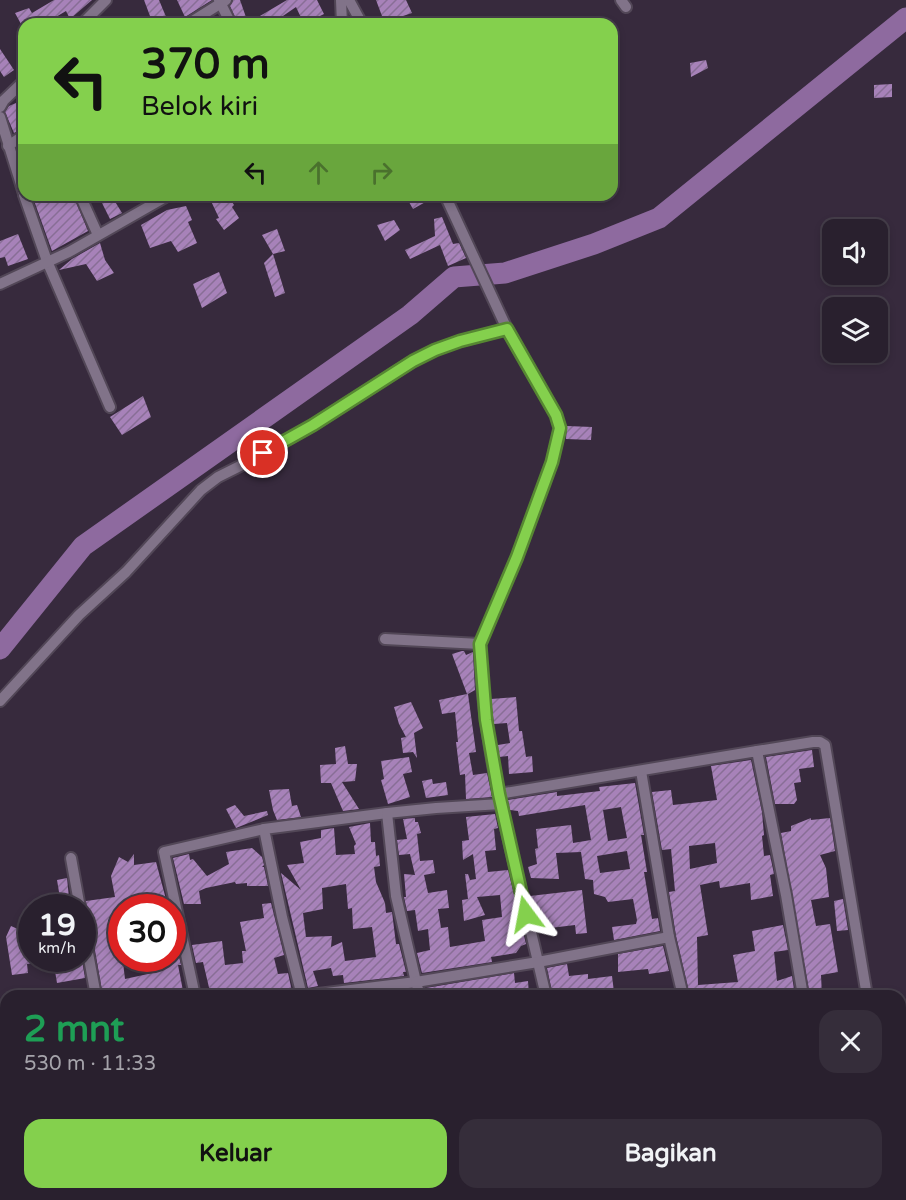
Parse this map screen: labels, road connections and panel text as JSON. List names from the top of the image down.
{
  "page": {
    "turn": ["370 m", "Belok kiri"],
    "speed": "19 km/h",
    "limit": "30",
    "heading": ["2 mnt", "530 m · 11:33"],
    "buttons": ["Keluar", "Bagikan"]
  }
}
